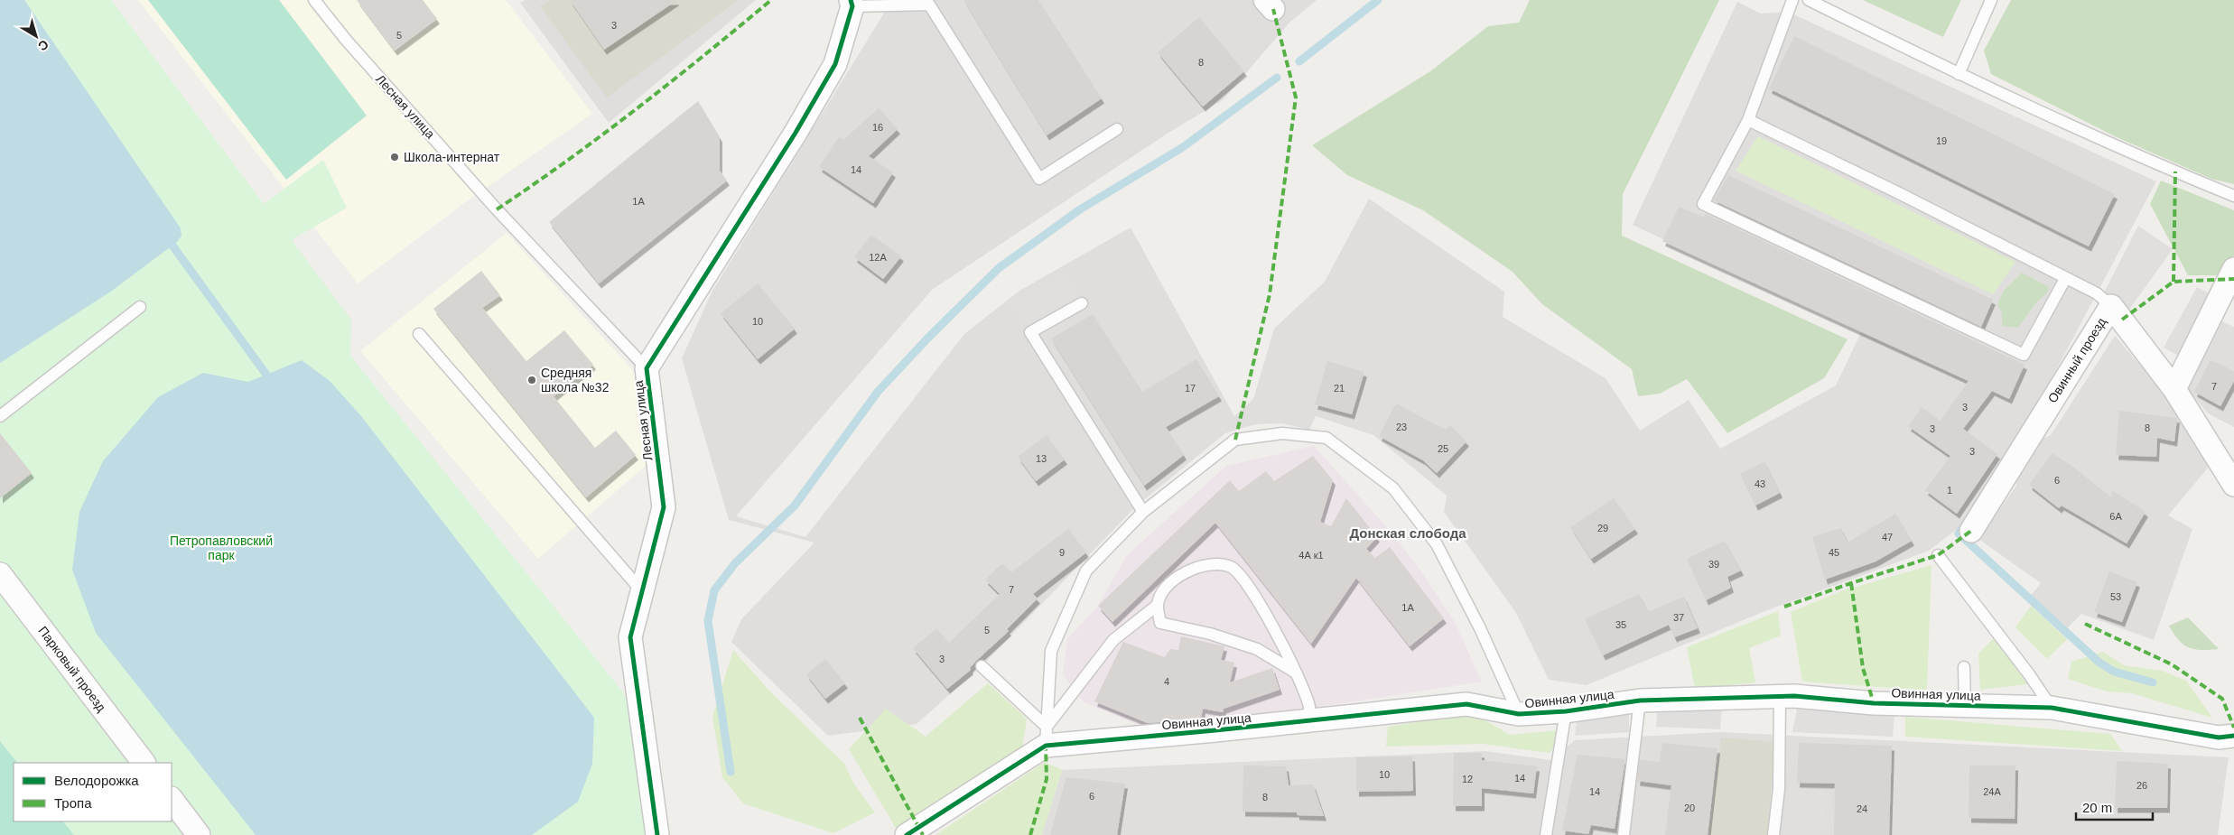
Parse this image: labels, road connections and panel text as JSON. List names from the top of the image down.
{
  "streets": {
    "street": [
      "Лесная улица",
      "Овинный проезд",
      "Парковый проезд",
      "Овинная улица"
    ]
  },
  "districts": ["Донская слобода"],
  "parks": ["Петропавловский парк"],
  "places": ["Школа-интернат", "Средняя школа №32"],
  "house_numbers": [
    "3",
    "5",
    "8",
    "16",
    "19",
    "14",
    "1А",
    "12А",
    "10",
    "7",
    "17",
    "21",
    "3",
    "23",
    "8",
    "3",
    "25",
    "3",
    "13",
    "6",
    "43",
    "1",
    "6А",
    "29",
    "47",
    "9",
    "45",
    "4А к1",
    "39",
    "7",
    "53",
    "1А",
    "37",
    "35",
    "5",
    "3",
    "4",
    "10",
    "14",
    "12",
    "26",
    "14",
    "24А",
    "6",
    "8",
    "20",
    "24"
  ],
  "legend": ["Велодорожка", "Тропа"],
  "scale_bar": "20 m",
  "north": "bottom right"
}
